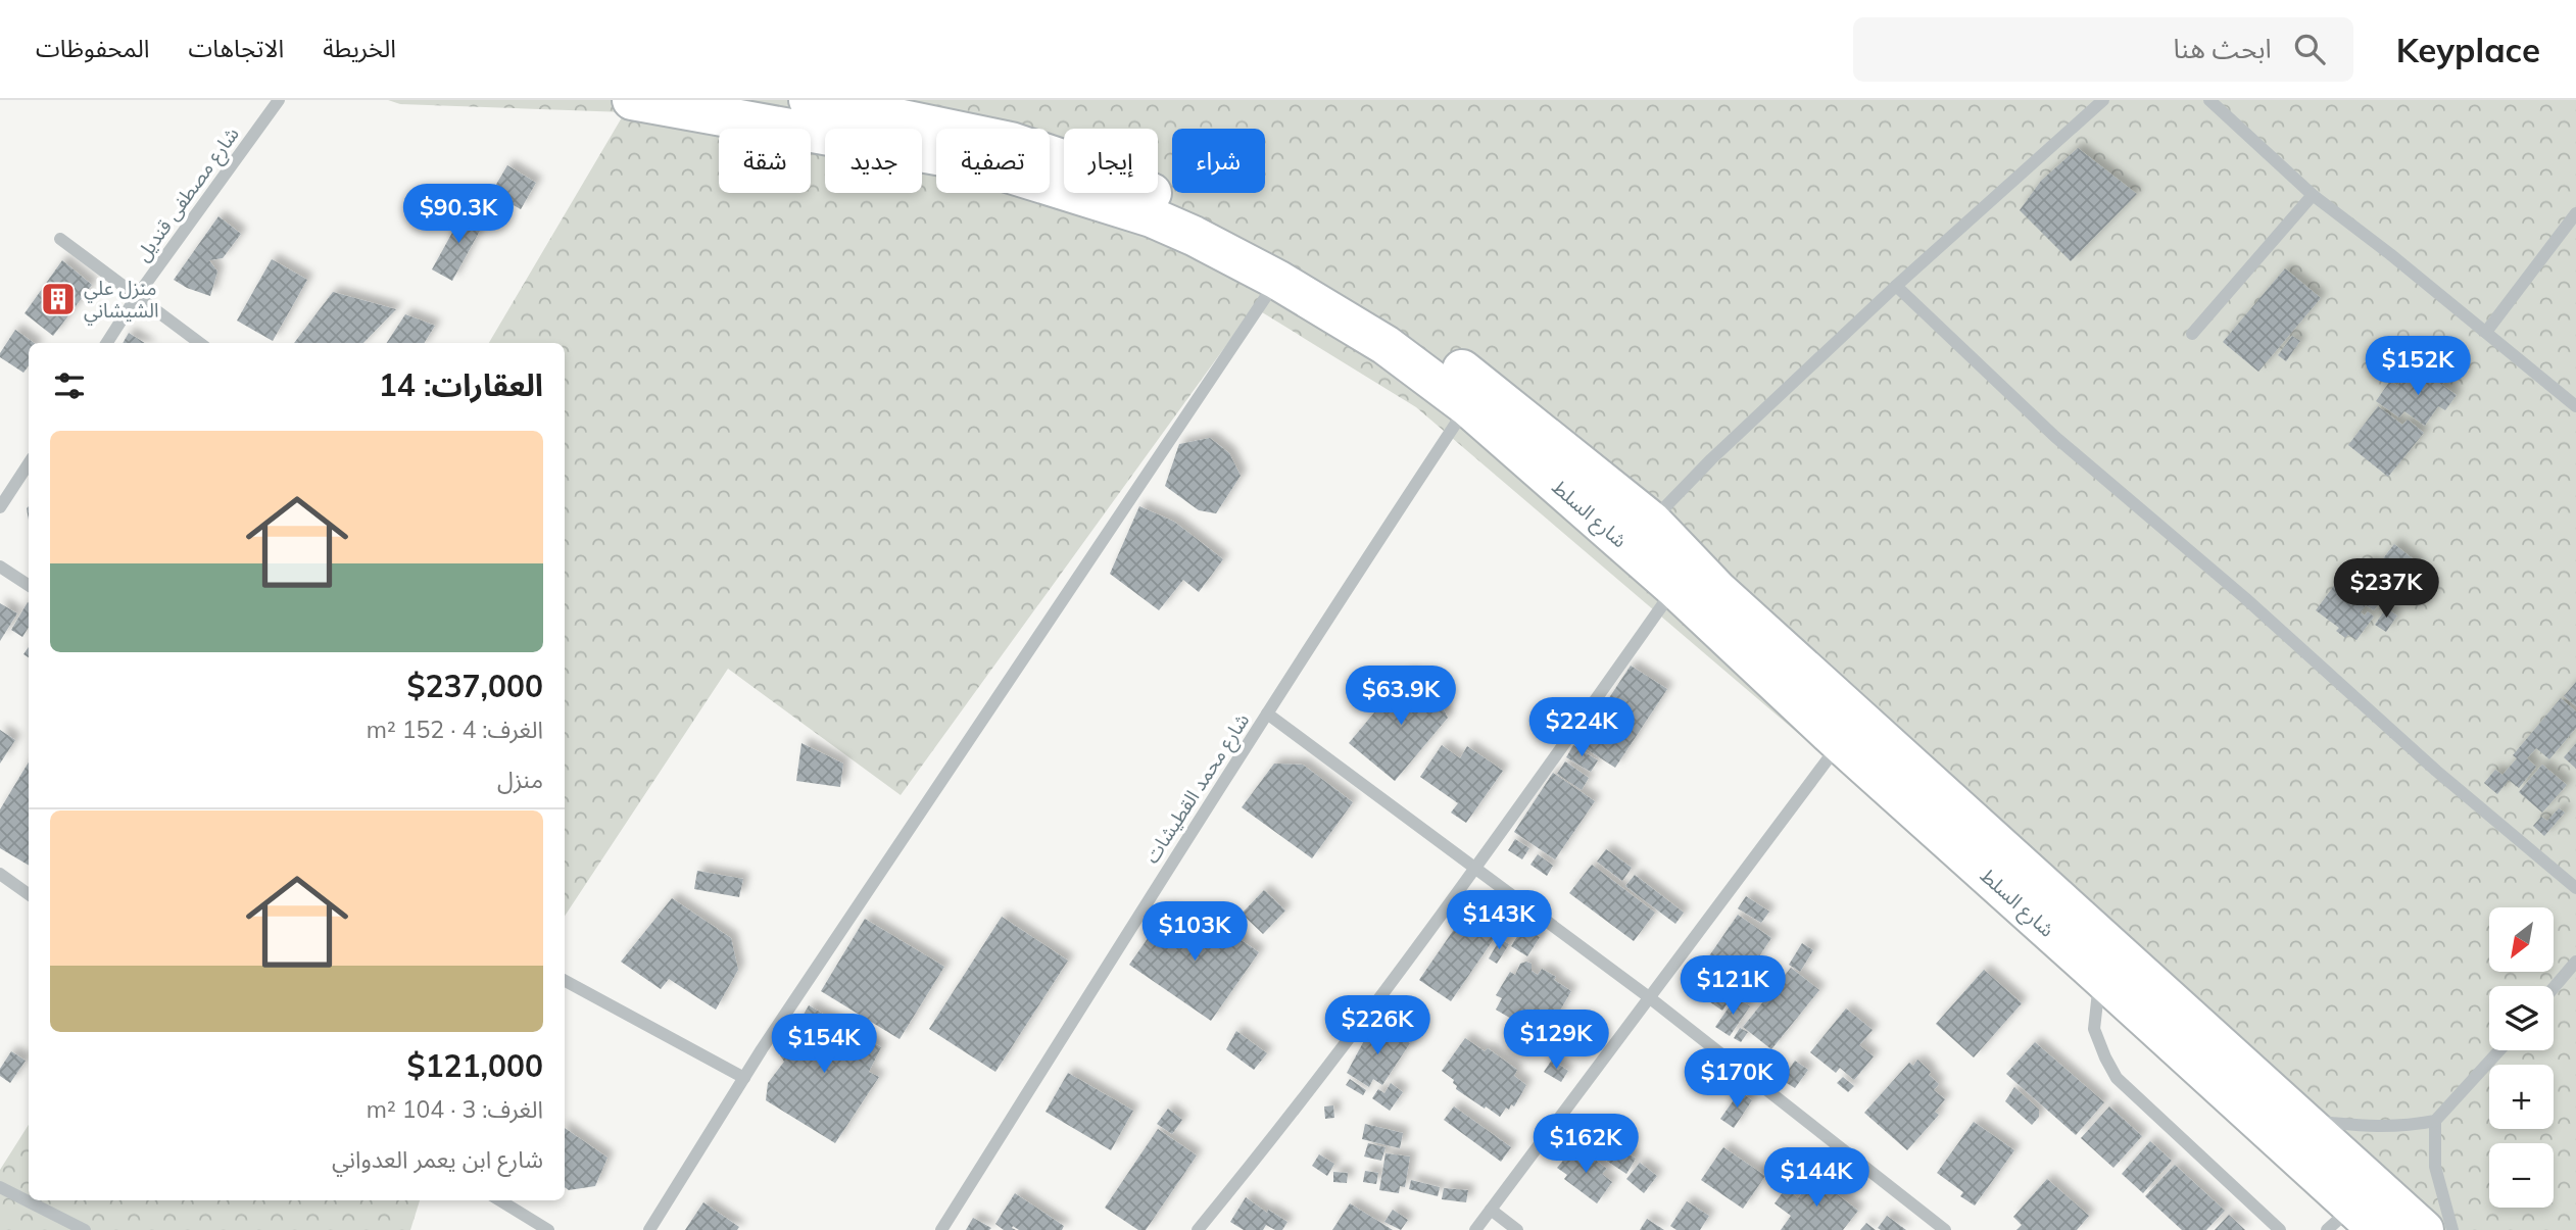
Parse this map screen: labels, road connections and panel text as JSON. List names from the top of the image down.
{
  "streets": {
    "main road": ["شارع السلط"],
    "street": ["شارع مصطفى قنديل", "شارع محمد القطيشات"]
  },
  "crossings": [
    ["شارع السلط", "شارع محمد القطيشات"]
  ],
  "places": {
    "building": ["منزل علي الشيشاني"]
  },
  "north": "bottom left",
  "page": {
    "header": "Keyplace",
    "search": "ابحث هنا",
    "nav": ["الخريطة", "الاتجاهات", "المحفوظات"],
    "chip": [
      "شراء",
      "إيجار",
      "تصفية",
      "جديد",
      "شقة"
    ],
    "price": [
      "$90.3K",
      "$152K",
      "$237K",
      "$63.9K",
      "$224K",
      "$143K",
      "$103K",
      "$121K",
      "$226K",
      "$129K",
      "$154K",
      "$170K",
      "$162K",
      "$144K"
    ],
    "heading": "العقارات: 14",
    "list": [
      {
        "name": "$237,000",
        "note": "الغرف: 4 · 152 m² · منزل"
      },
      {
        "name": "$121,000",
        "note": "الغرف: 3 · 104 m² · شارع ابن يعمر العدواني"
      }
    ],
    "map_buttons": ["+", "−"]
  }
}
